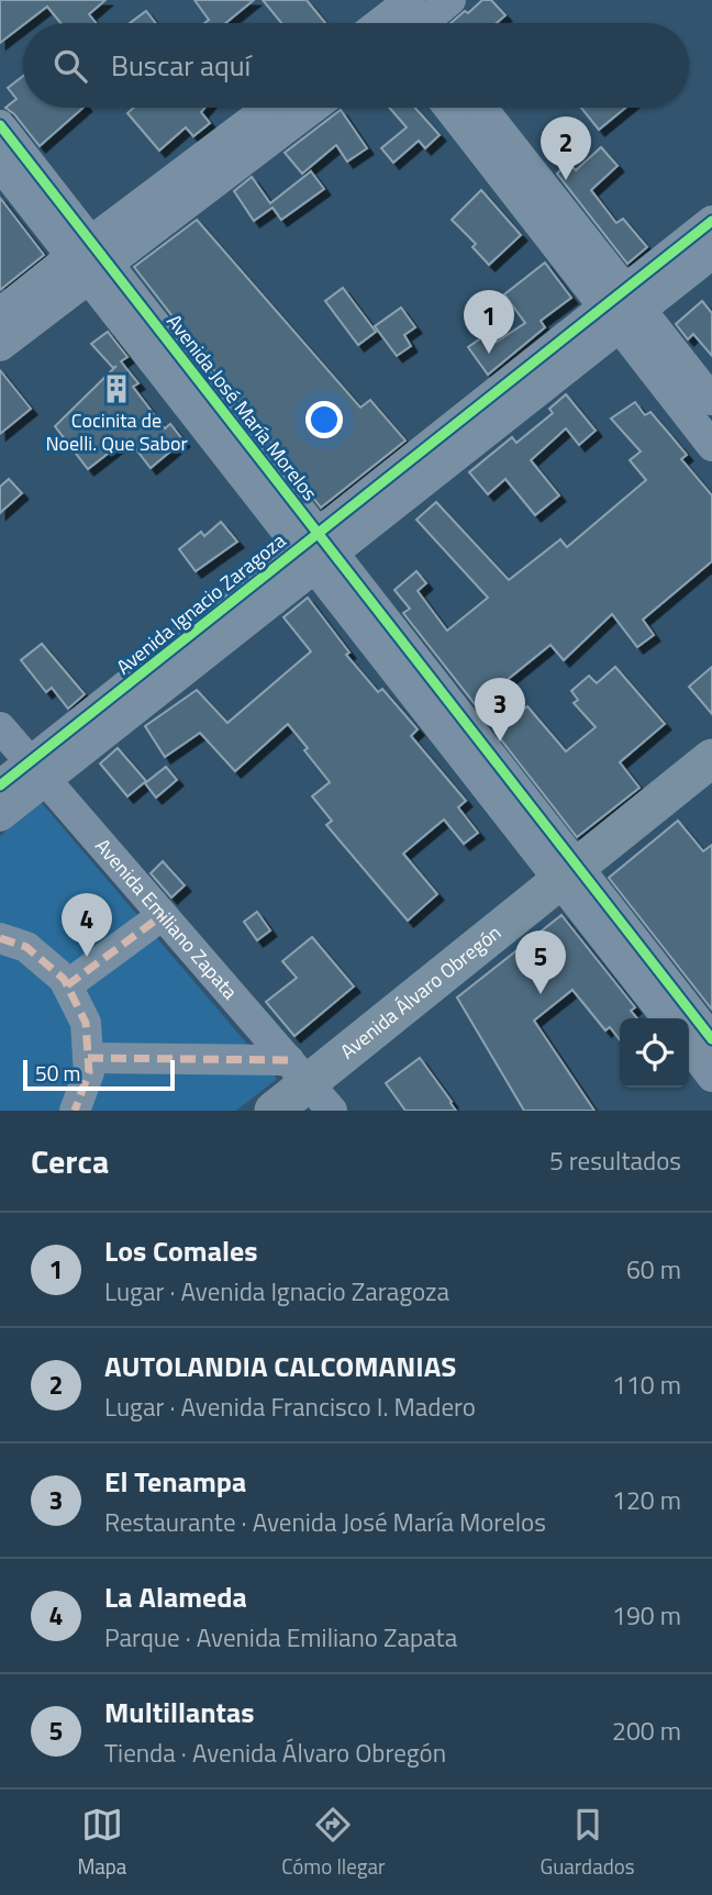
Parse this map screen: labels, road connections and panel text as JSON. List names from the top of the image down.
{
  "streets": {
    "main road": ["Avenida Álvaro Obregón"],
    "street": ["Avenida José María Morelos", "Avenida Ignacio Zaragoza", "Avenida Emiliano Zapata"]
  },
  "crossings": [
    ["Avenida José María Morelos", "Avenida Ignacio Zaragoza"],
    ["Avenida José María Morelos", "Avenida Álvaro Obregón"],
    ["Avenida Ignacio Zaragoza", "Avenida Emiliano Zapata"],
    ["Avenida Emiliano Zapata", "Avenida Álvaro Obregón"]
  ],
  "places": {
    "building": ["Cocinita de Noelli. Que Sabor"]
  },
  "scale_bar": "50 m",
  "page": {
    "search": "Buscar aquí",
    "pins": [
      "2",
      "1",
      "3",
      "4",
      "5"
    ],
    "scale": "50 m",
    "heading": ["Cerca", "5 resultados"],
    "list": [
      {
        "mark": "1",
        "name": "Los Comales",
        "note": "Lugar · Avenida Ignacio Zaragoza",
        "value": "60 m"
      },
      {
        "mark": "2",
        "name": "AUTOLANDIA CALCOMANIAS",
        "note": "Lugar · Avenida Francisco I. Madero",
        "value": "110 m"
      },
      {
        "mark": "3",
        "name": "El Tenampa",
        "note": "Restaurante · Avenida José María Morelos",
        "value": "120 m"
      },
      {
        "mark": "4",
        "name": "La Alameda",
        "note": "Parque · Avenida Emiliano Zapata",
        "value": "190 m"
      },
      {
        "mark": "5",
        "name": "Multillantas",
        "note": "Tienda · Avenida Álvaro Obregón",
        "value": "200 m"
      }
    ],
    "nav": ["Mapa", "Cómo llegar", "Guardados"]
  }
}
